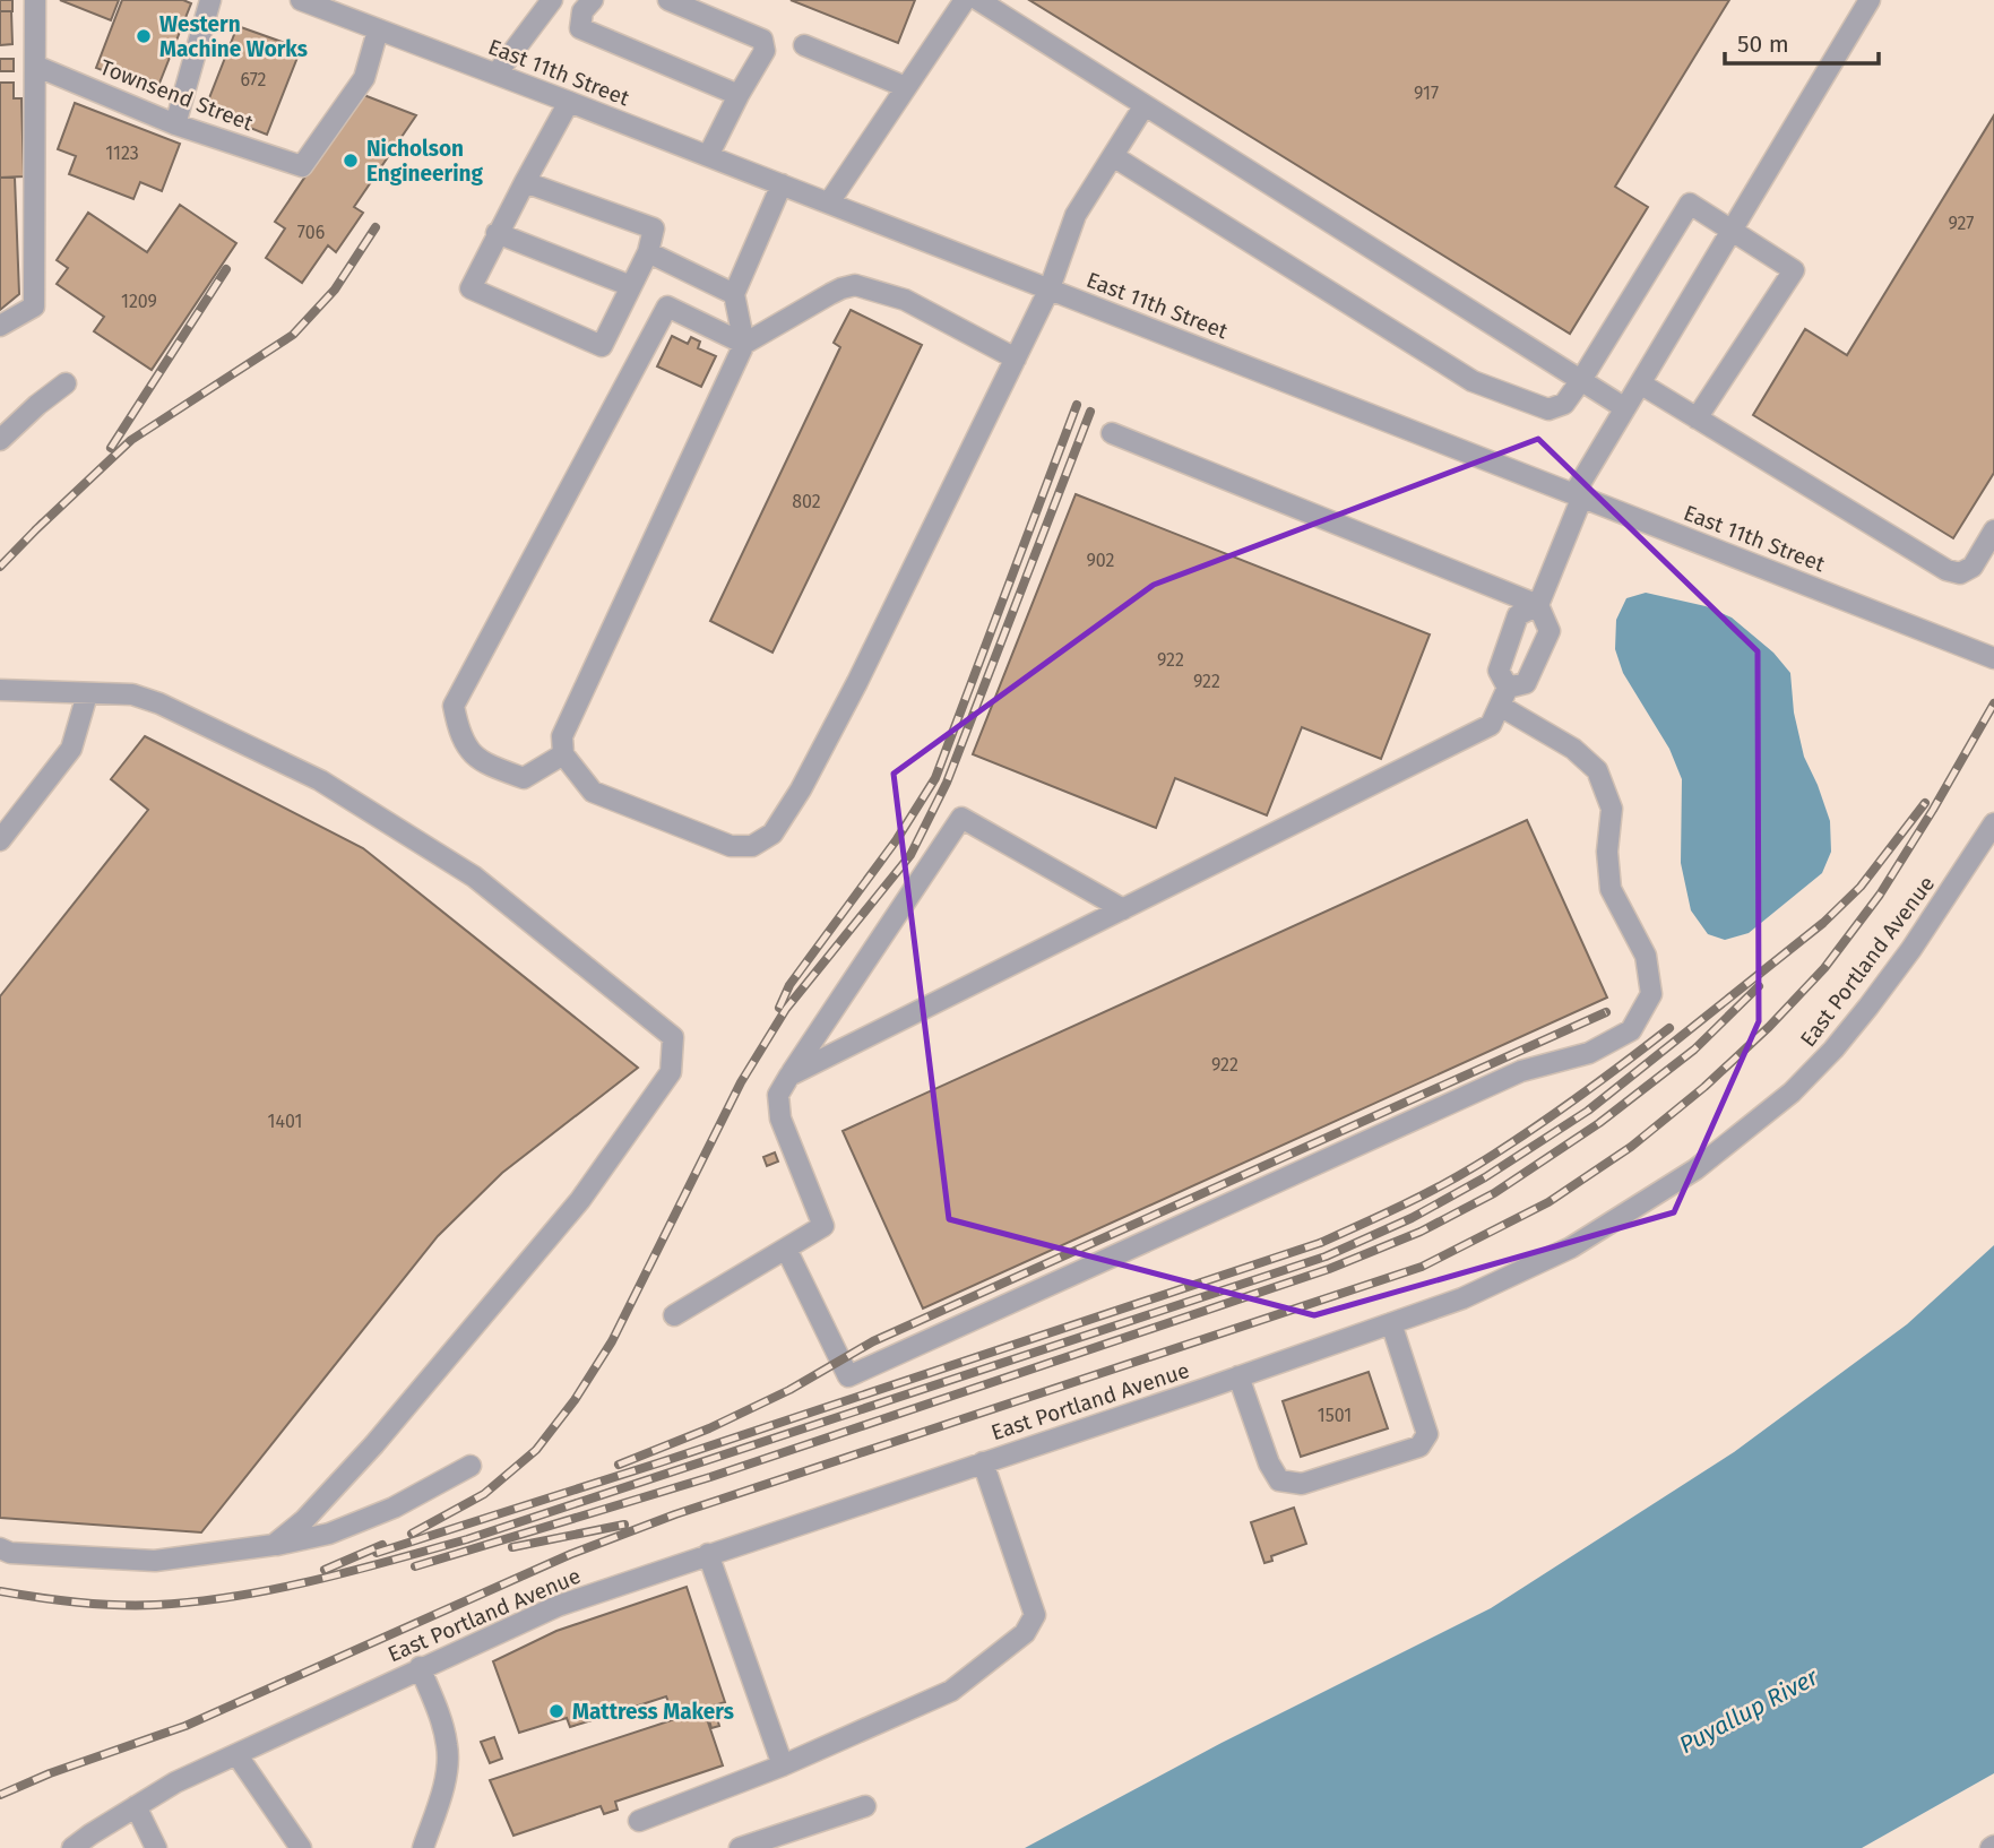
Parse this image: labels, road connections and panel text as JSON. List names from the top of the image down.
{
  "streets": {
    "street": ["East 11th Street", "Townsend Street", "East Portland Avenue"]
  },
  "crossings": [
    ["East 11th Street", "Townsend Street"]
  ],
  "water": ["Puyallup River"],
  "places": ["Western Machine Works", "Nicholson Engineering", "Mattress Makers"],
  "house_numbers": [
    "672",
    "917",
    "1123",
    "927",
    "706",
    "1209",
    "802",
    "902",
    "922",
    "922",
    "922",
    "1401",
    "1501"
  ],
  "scale_bar": "50 m"
}
